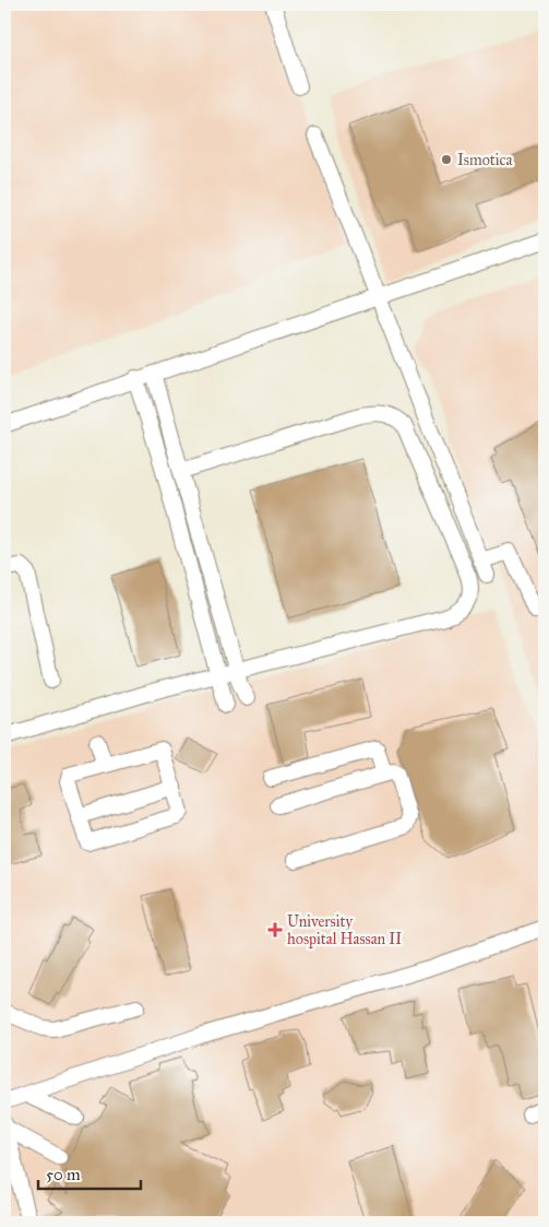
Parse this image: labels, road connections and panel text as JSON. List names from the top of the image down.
{
  "places": {
    "other": ["Ismotica"],
    "health": ["University hospital Hassan II"]
  },
  "scale_bar": "50 m"
}
